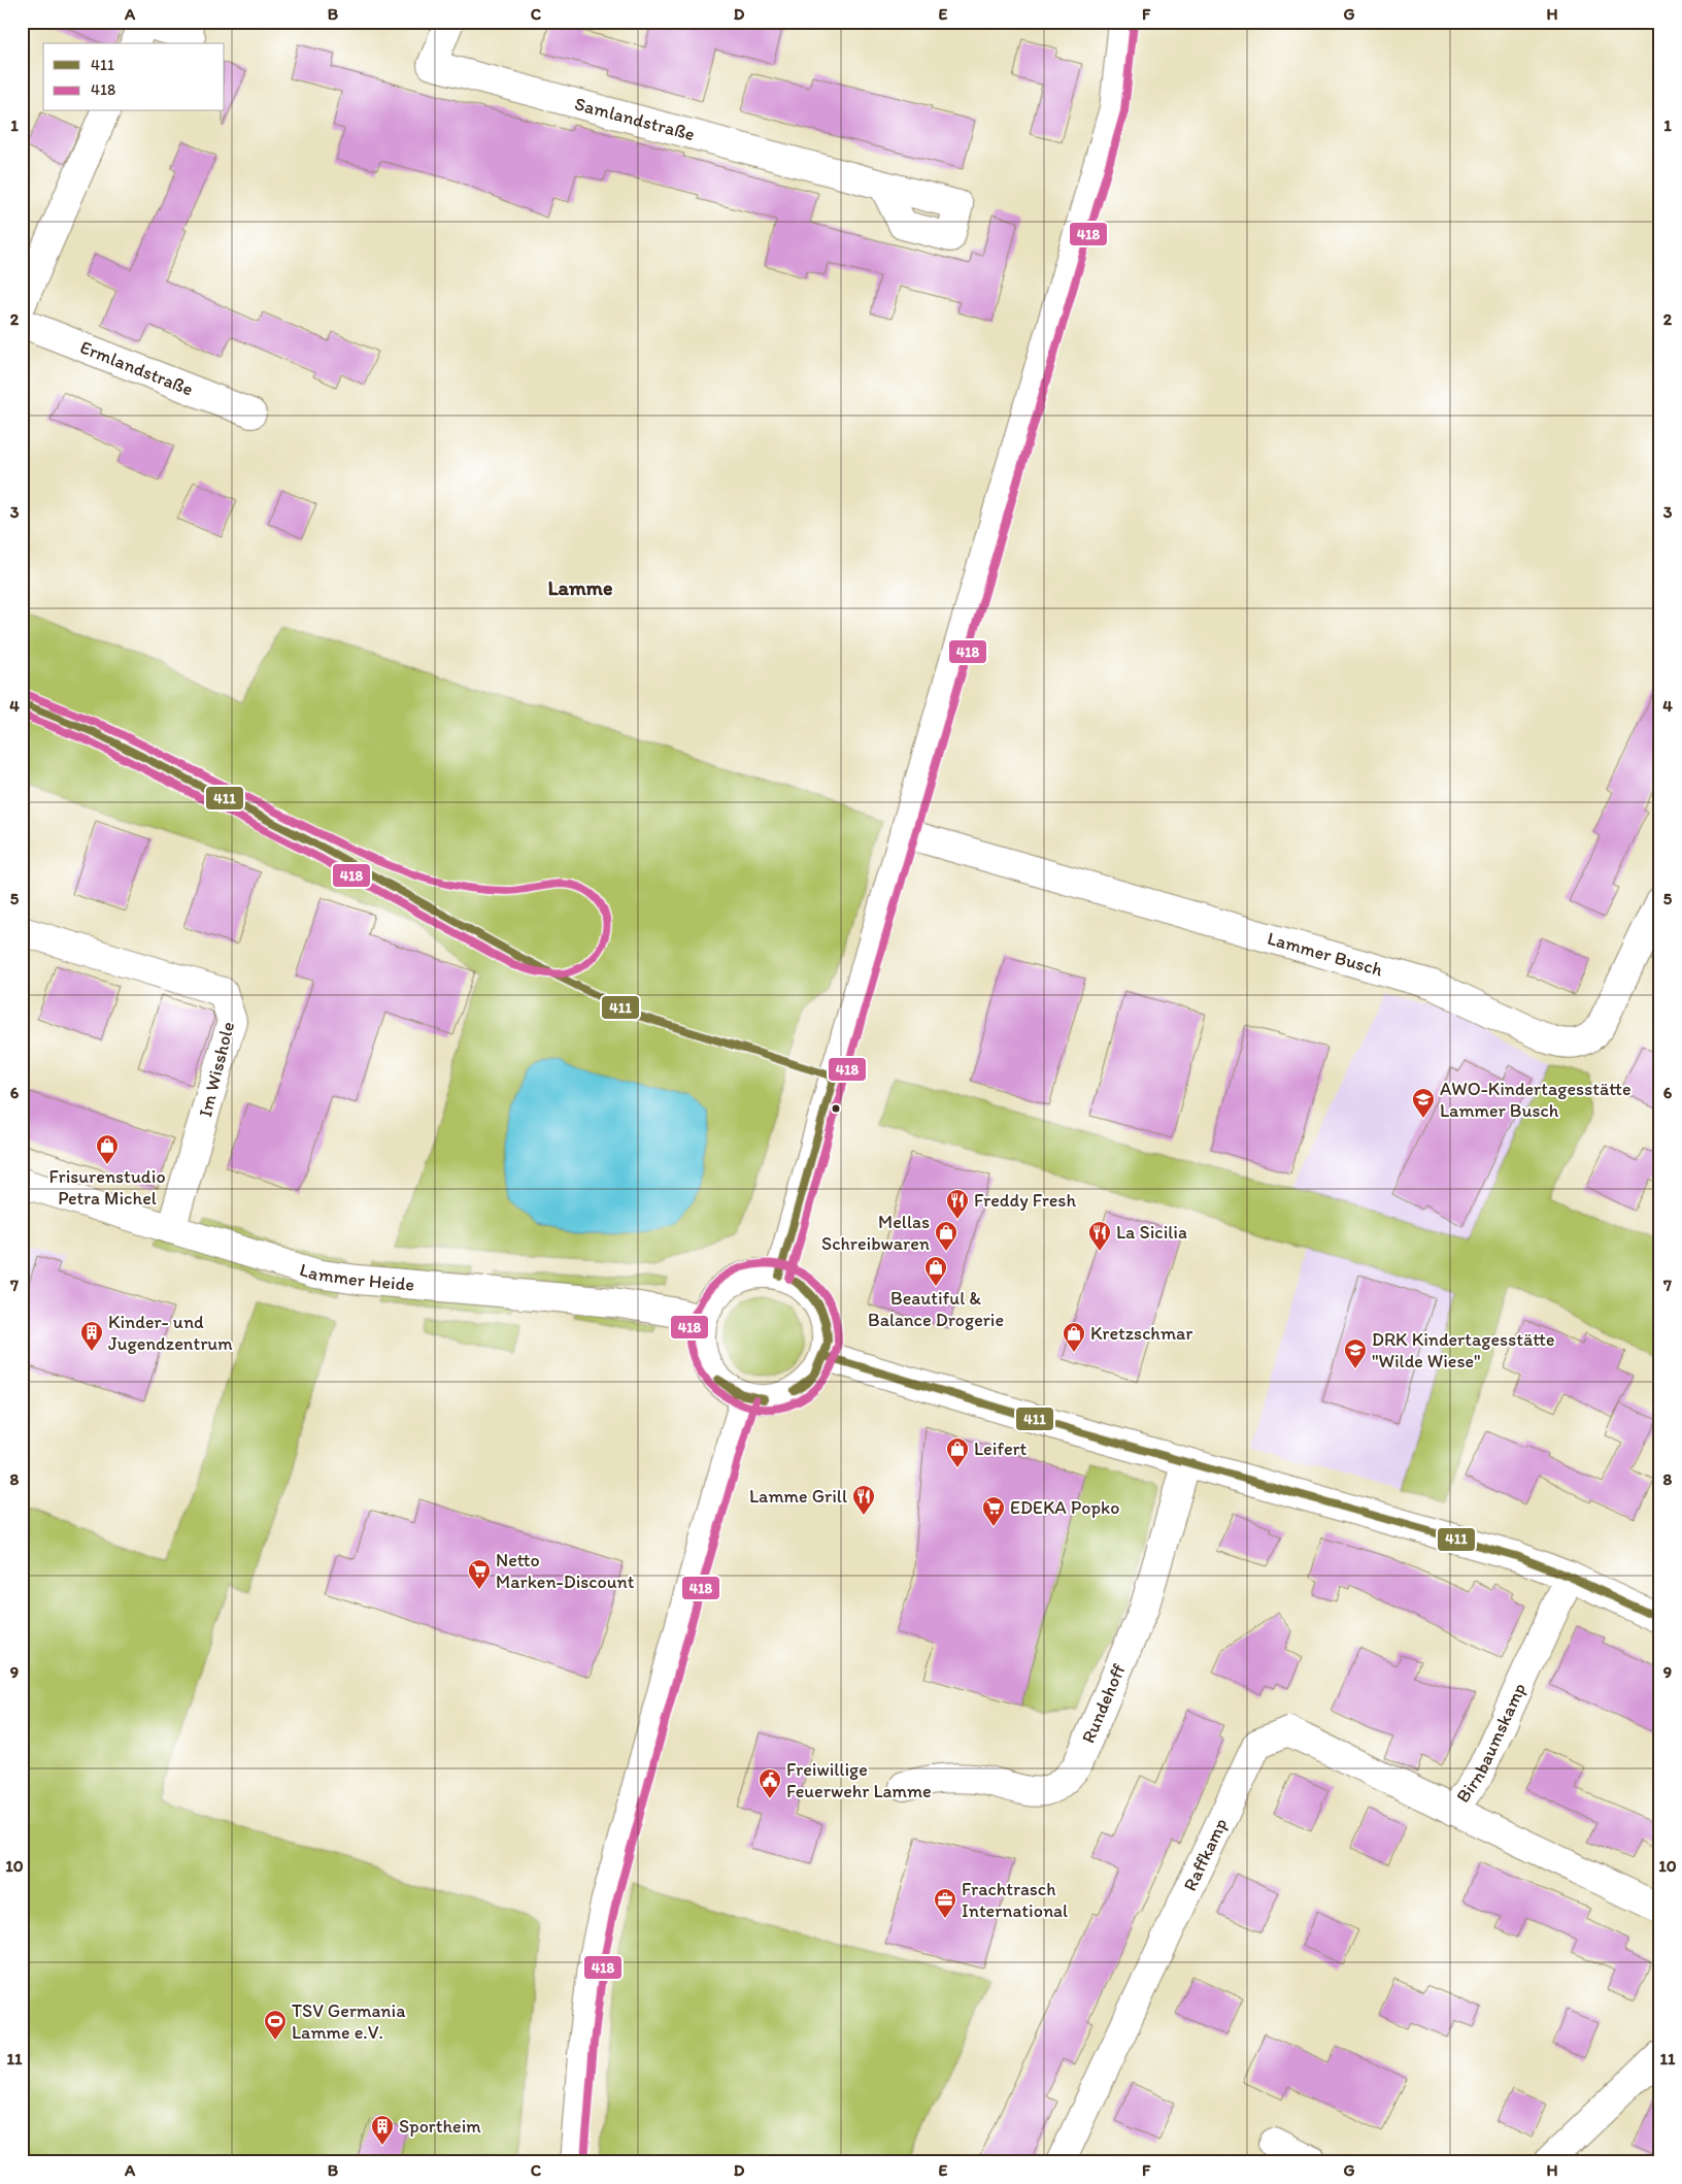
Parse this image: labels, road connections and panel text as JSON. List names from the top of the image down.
{
  "streets": {
    "street": [
      "Samlandstraße",
      "Ermlandstraße",
      "Lammer Busch",
      "Im Wisshole",
      "Lammer Heide",
      "Rundehoff",
      "Birnbaumskamp",
      "Raffkamp"
    ]
  },
  "crossings": [
    ["Im Wisshole", "Lammer Heide"],
    ["Birnbaumskamp", "Raffkamp"]
  ],
  "districts": ["Lamme"],
  "places": {
    "school or university": ["AWO-Kindertagesstätte Lammer Busch", "DRK Kindertagesstätte \"Wilde Wiese\""],
    "shop": [
      "Frisurenstudio Petra Michel",
      "Mellas Schreibwaren",
      "Beautiful & Balance Drogerie",
      "Kretzschmar",
      "Leifert"
    ],
    "restaurant": ["Freddy Fresh", "La Sicilia", "Lamme Grill"],
    "building": ["Kinder- und Jugendzentrum", "Sportheim"],
    "supermarket": ["EDEKA Popko", "Netto Marken-Discount"],
    "public building": ["Freiwillige Feuerwehr Lamme"],
    "office": ["Frachtrasch International"],
    "sports": ["TSV Germania Lamme e.V."]
  },
  "lines": ["transit line 418", "transit line 411"],
  "legend": ["411", "418"],
  "grid": {
    "columns": [
      "A",
      "B",
      "C",
      "D",
      "E",
      "F",
      "G",
      "H"
    ],
    "rows": [
      "1",
      "2",
      "3",
      "4",
      "5",
      "6",
      "7",
      "8",
      "9",
      "10",
      "11"
    ]
  }
}
